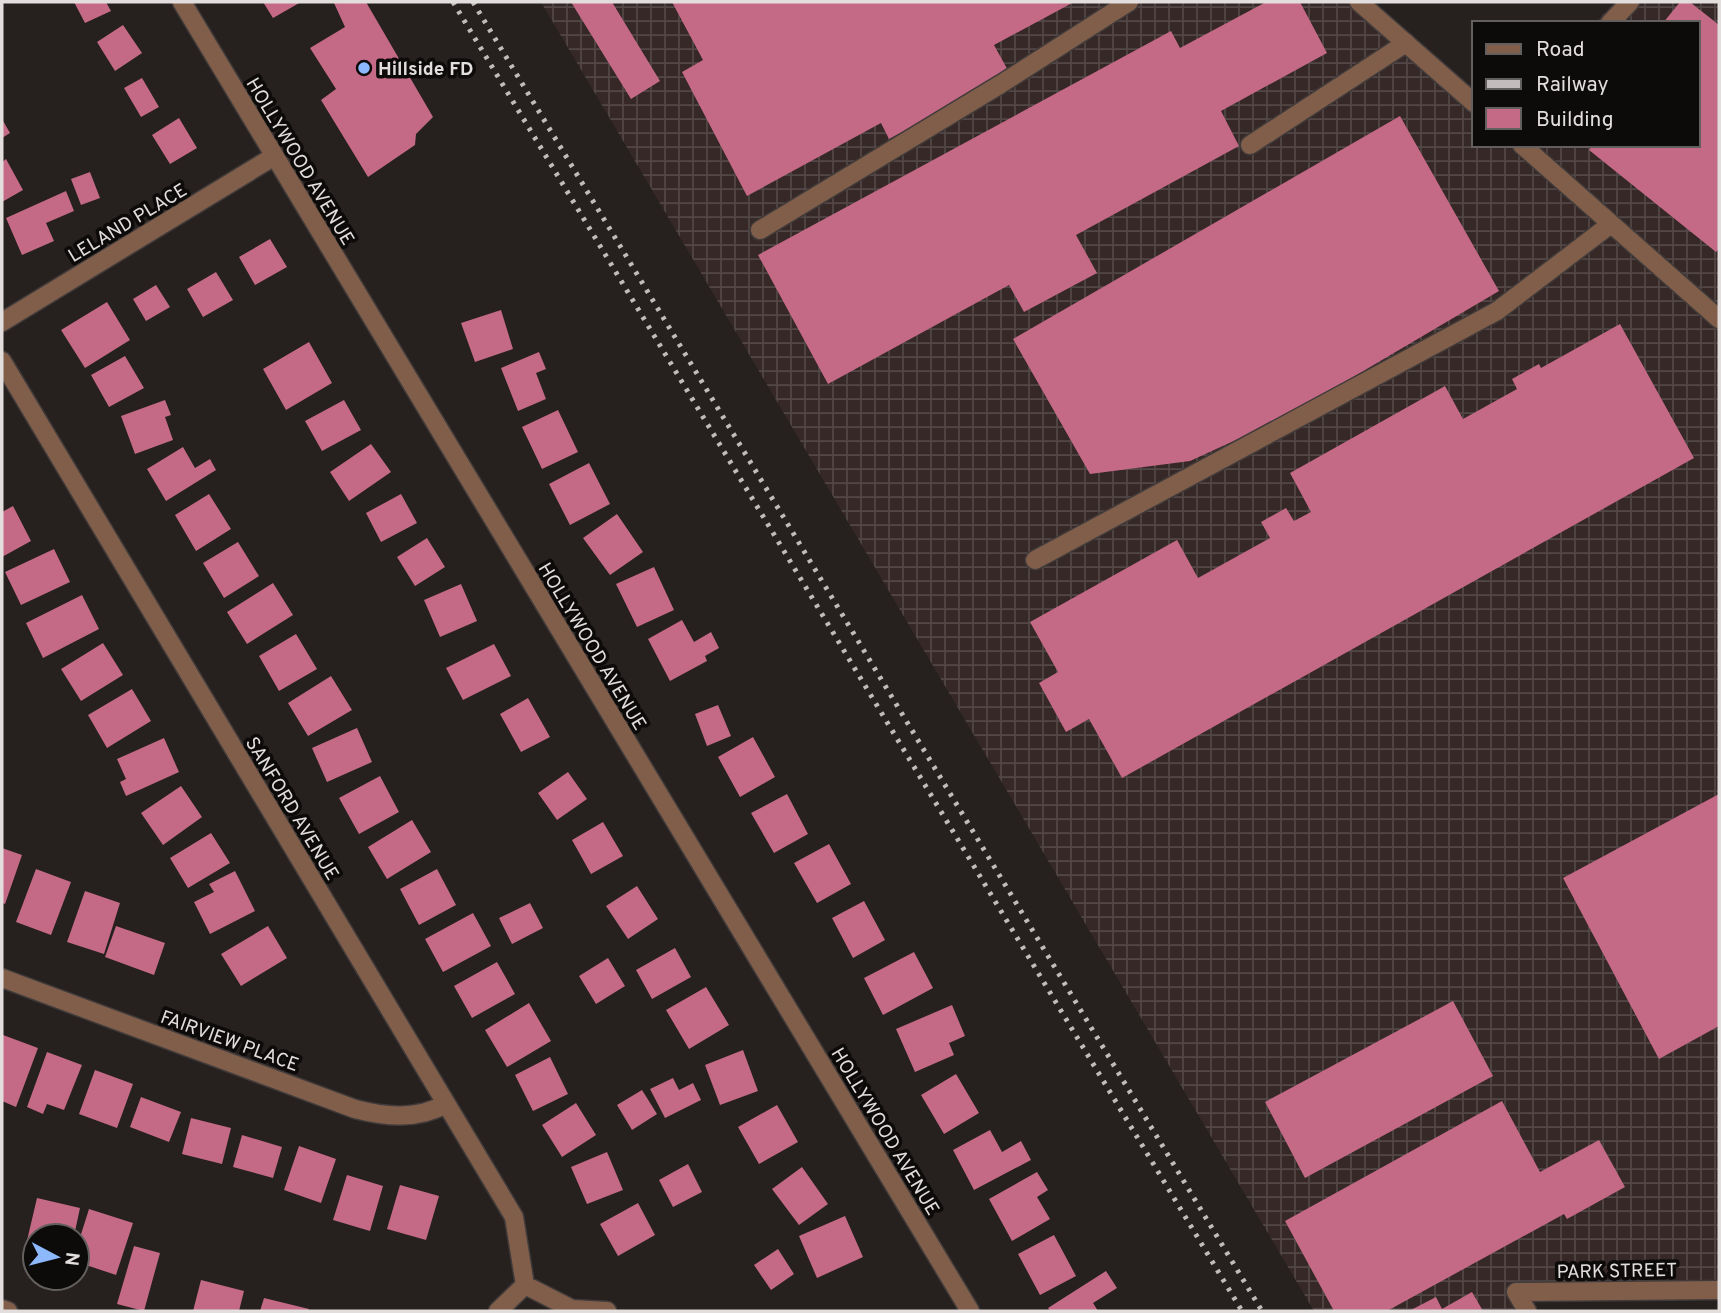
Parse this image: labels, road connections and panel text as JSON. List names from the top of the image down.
{
  "streets": {
    "street": [
      "HOLLYWOOD AVENUE",
      "LELAND PLACE",
      "SANFORD AVENUE",
      "FAIRVIEW PLACE",
      "PARK STREET"
    ]
  },
  "crossings": [
    ["HOLLYWOOD AVENUE", "LELAND PLACE"],
    ["SANFORD AVENUE", "FAIRVIEW PLACE"]
  ],
  "places": ["Hillside FD"],
  "legend": ["Road", "Railway", "Building"],
  "north": "right"
}
